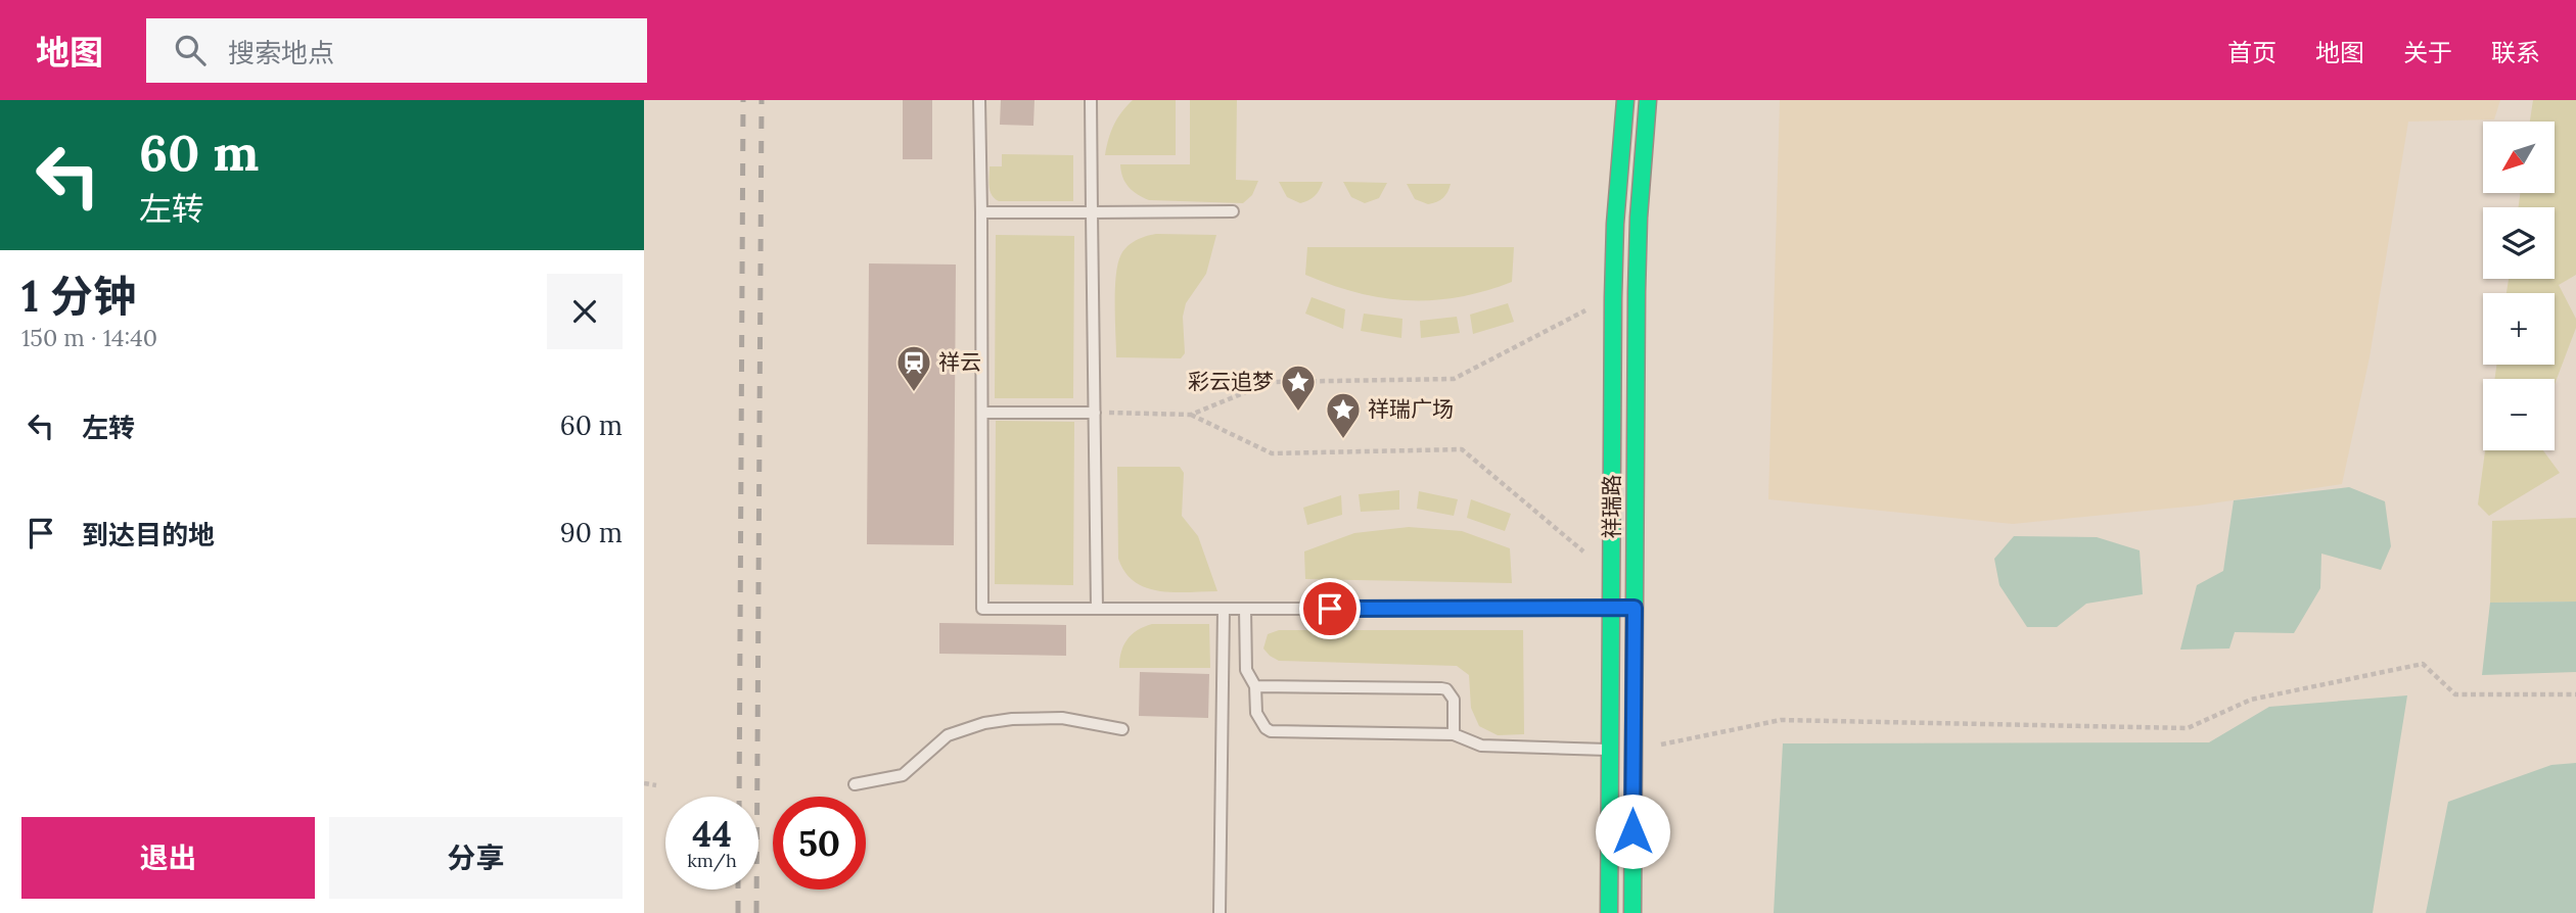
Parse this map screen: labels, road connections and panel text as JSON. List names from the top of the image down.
{
  "streets": {
    "main road": ["祥瑞路"]
  },
  "places": {
    "station": ["祥云"],
    "place": ["彩云追梦", "祥瑞广场"]
  },
  "north": "bottom left",
  "page": {
    "header": "地图",
    "search": "搜索地点",
    "nav": [
      "首页",
      "地图",
      "关于",
      "联系"
    ],
    "turn": ["60 m", "左转"],
    "map_buttons": ["+", "−"],
    "heading": ["1 分钟", "150 m · 14:40"],
    "list": [
      {
        "name": "左转",
        "value": "60 m"
      },
      {
        "name": "到达目的地",
        "value": "90 m"
      }
    ],
    "speed": "44 km/h",
    "limit": "50",
    "buttons": ["退出", "分享"]
  }
}
